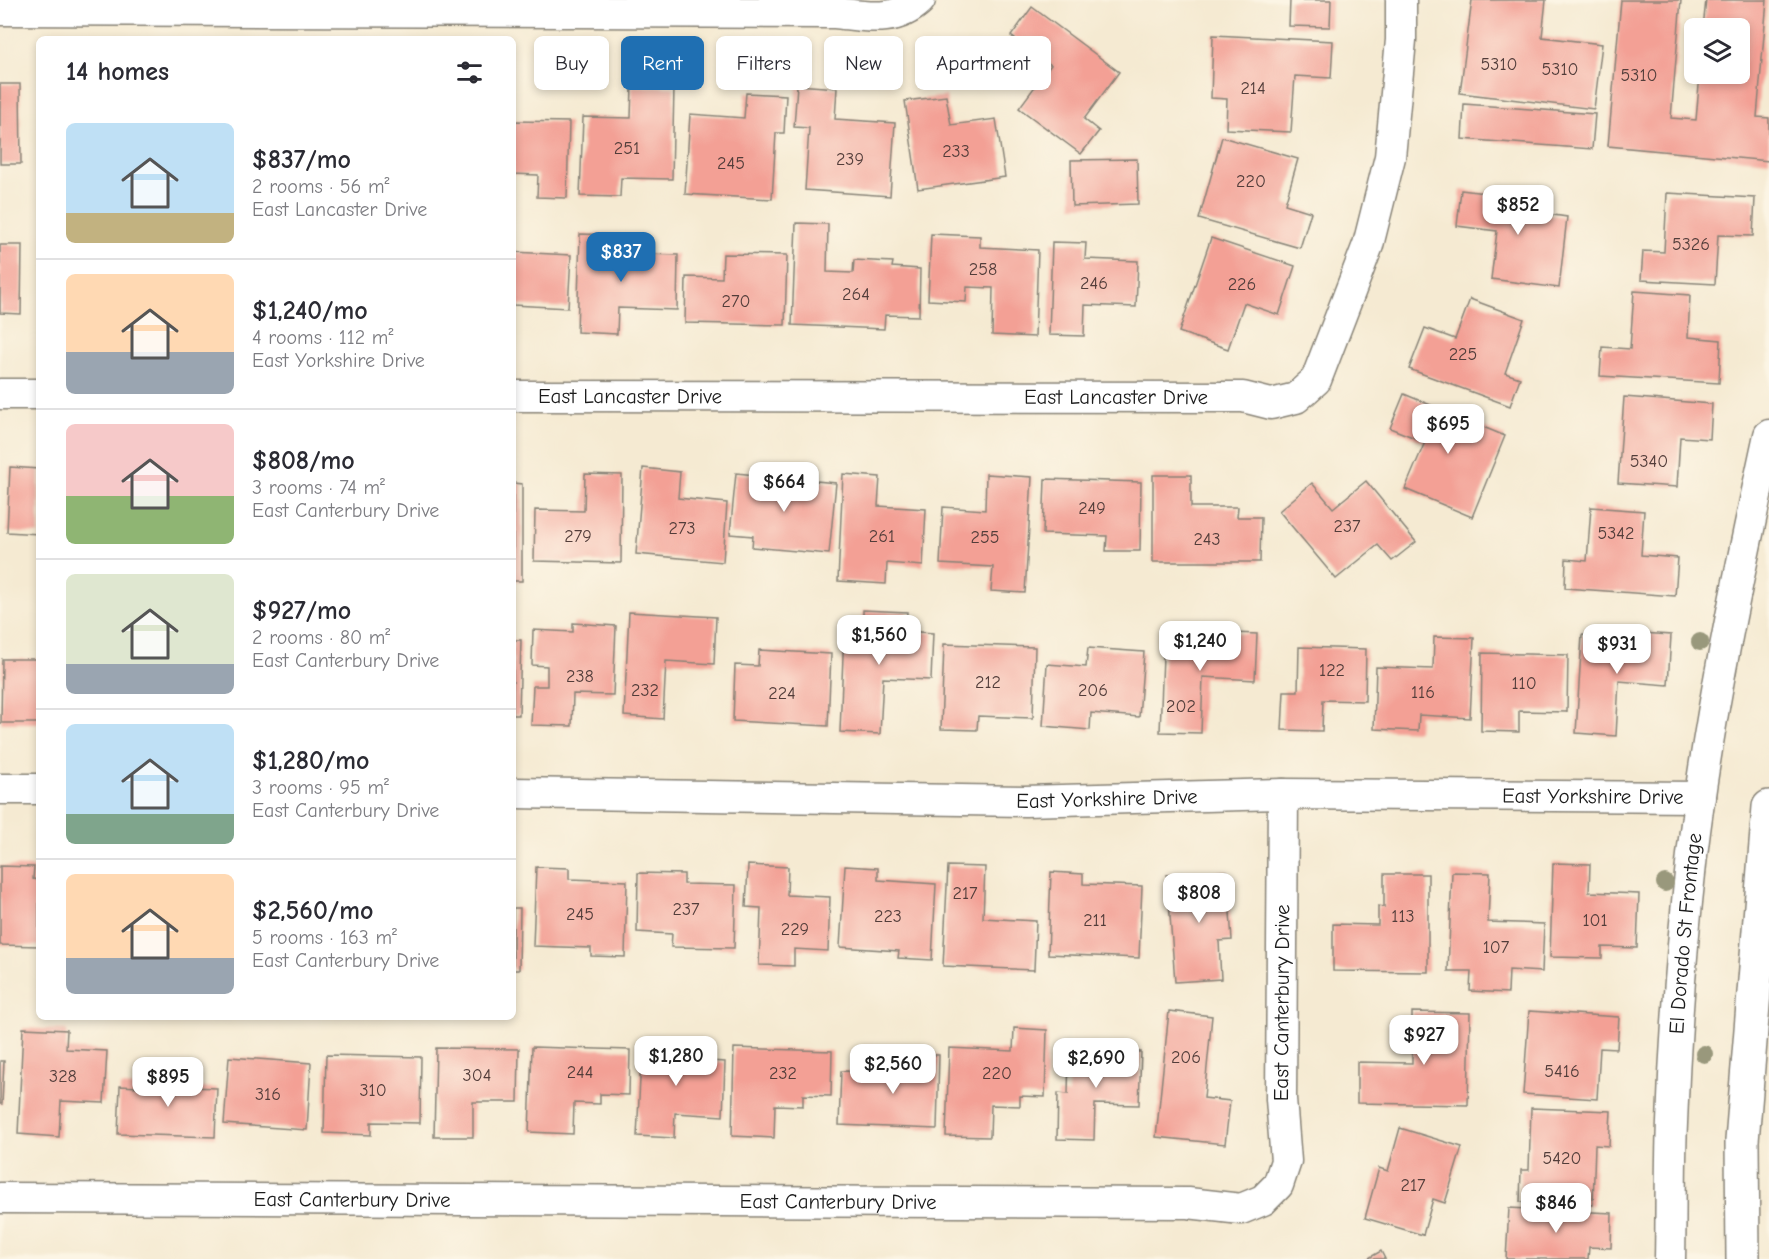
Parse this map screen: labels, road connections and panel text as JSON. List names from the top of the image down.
{
  "streets": {
    "street": [
      "East Lancaster Drive",
      "East Yorkshire Drive",
      "El Dorado St Frontage",
      "East Canterbury Drive"
    ]
  },
  "crossings": [
    ["East Yorkshire Drive", "El Dorado St Frontage"],
    ["East Yorkshire Drive", "East Canterbury Drive"]
  ],
  "house_numbers": [
    "5310",
    "5310",
    "5310",
    "214",
    "251",
    "233",
    "239",
    "245",
    "220",
    "5326",
    "258",
    "246",
    "226",
    "264",
    "270",
    "225",
    "5340",
    "249",
    "237",
    "273",
    "5342",
    "279",
    "261",
    "255",
    "243",
    "122",
    "238",
    "212",
    "110",
    "232",
    "206",
    "116",
    "224",
    "202",
    "217",
    "237",
    "245",
    "223",
    "113",
    "211",
    "101",
    "229",
    "107",
    "206",
    "5416",
    "244",
    "232",
    "220",
    "304",
    "328",
    "310",
    "316",
    "5420",
    "217"
  ],
  "page": {
    "chip": [
      "Buy",
      "Rent",
      "Filters",
      "New",
      "Apartment"
    ],
    "heading": "14 homes",
    "list": [
      {
        "name": "$837/mo",
        "note": "2 rooms · 56 m² · East Lancaster Drive"
      },
      {
        "name": "$1,240/mo",
        "note": "4 rooms · 112 m² · East Yorkshire Drive"
      },
      {
        "name": "$808/mo",
        "note": "3 rooms · 74 m² · East Canterbury Drive"
      },
      {
        "name": "$927/mo",
        "note": "2 rooms · 80 m² · East Canterbury Drive"
      },
      {
        "name": "$1,280/mo",
        "note": "3 rooms · 95 m² · East Canterbury Drive"
      },
      {
        "name": "$2,560/mo",
        "note": "5 rooms · 163 m² · East Canterbury Drive"
      }
    ],
    "price": [
      "$852",
      "$837",
      "$695",
      "$664",
      "$1,560",
      "$1,240",
      "$931",
      "$808",
      "$927",
      "$1,280",
      "$2,690",
      "$2,560",
      "$895",
      "$846"
    ]
  }
}
